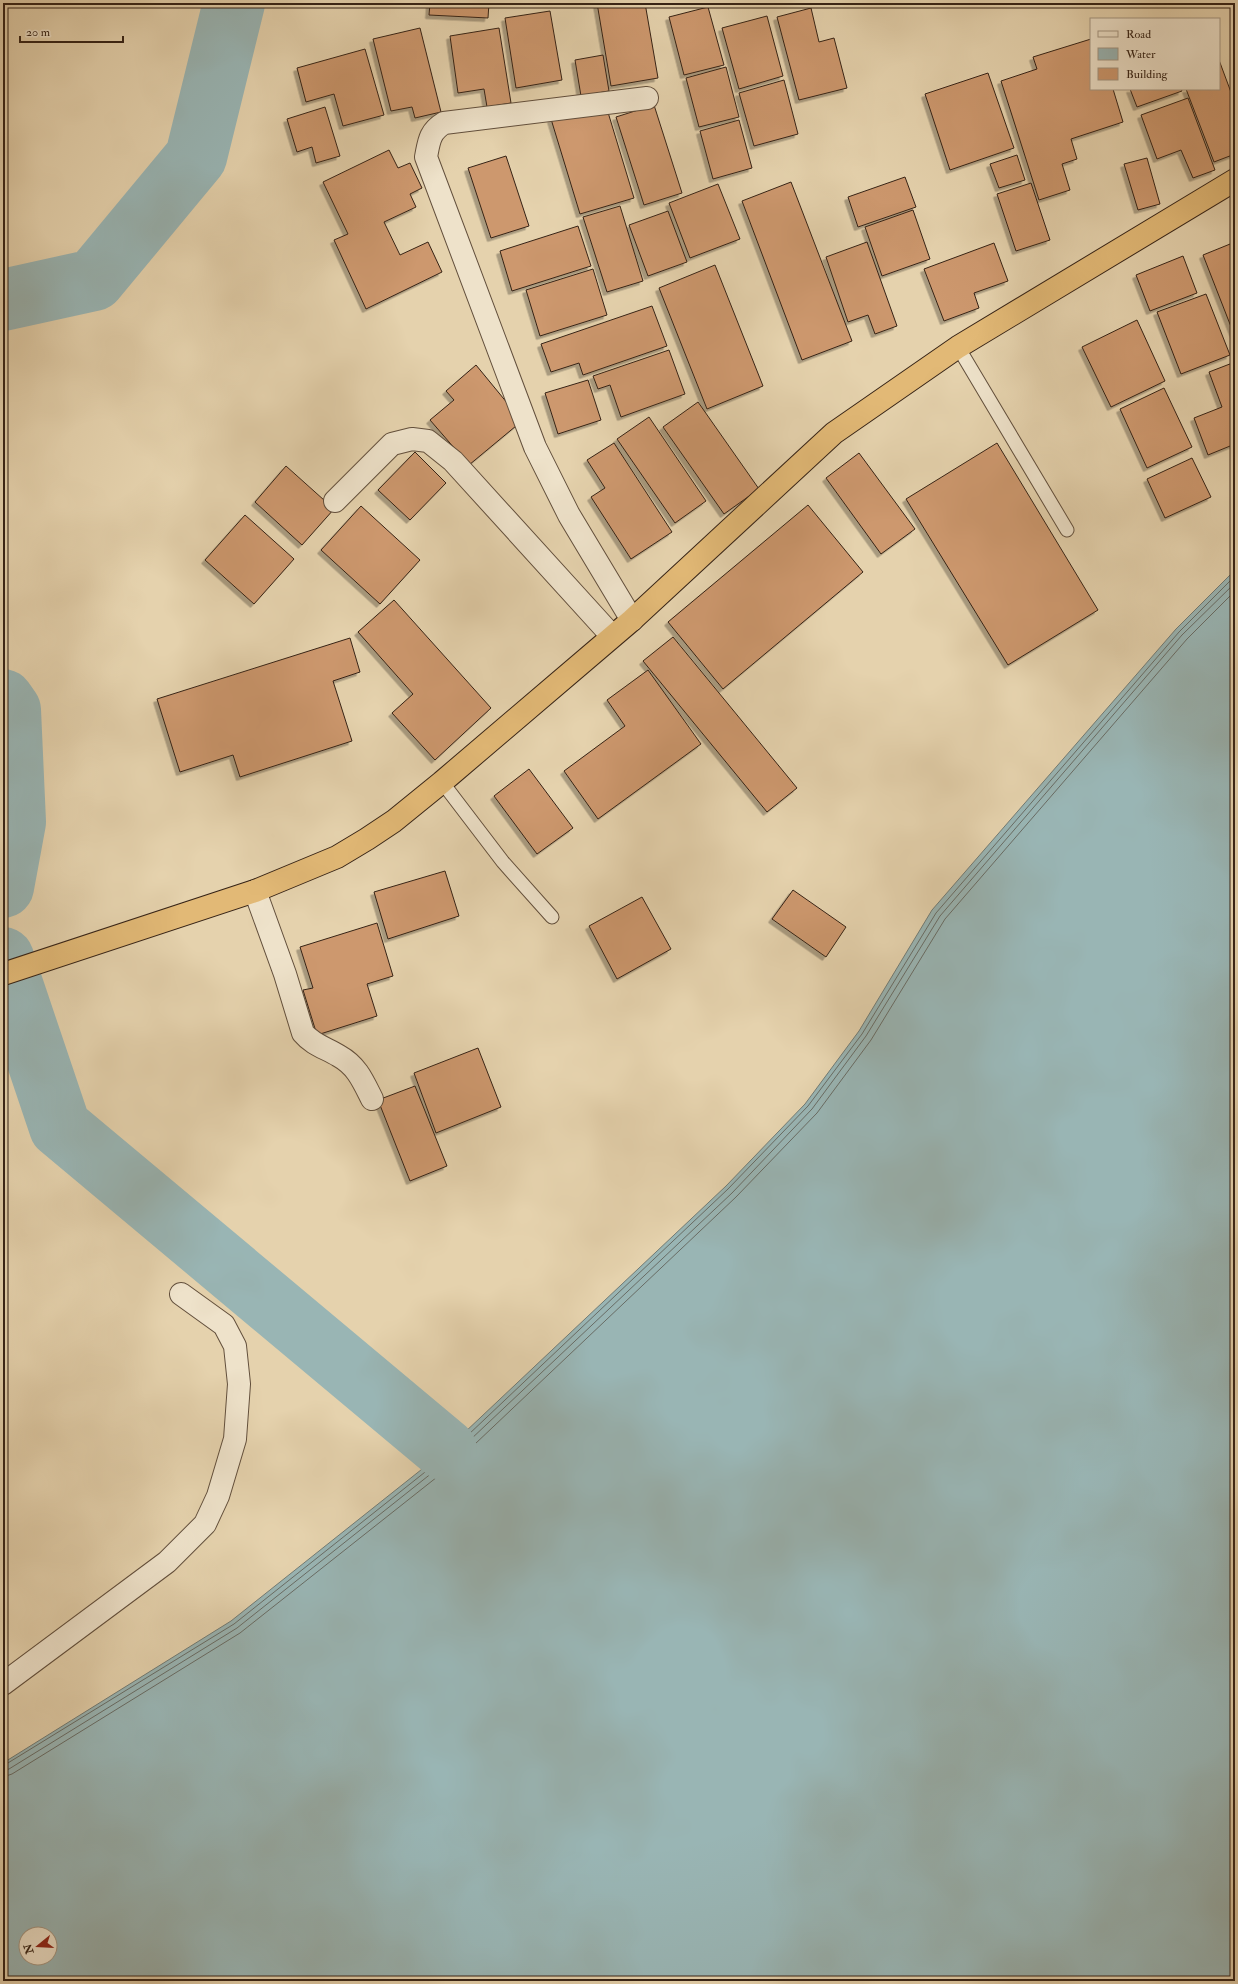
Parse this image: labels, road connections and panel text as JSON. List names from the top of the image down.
{
  "legend": ["Road", "Water", "Building"],
  "scale_bar": "20 m",
  "north": "left"
}
